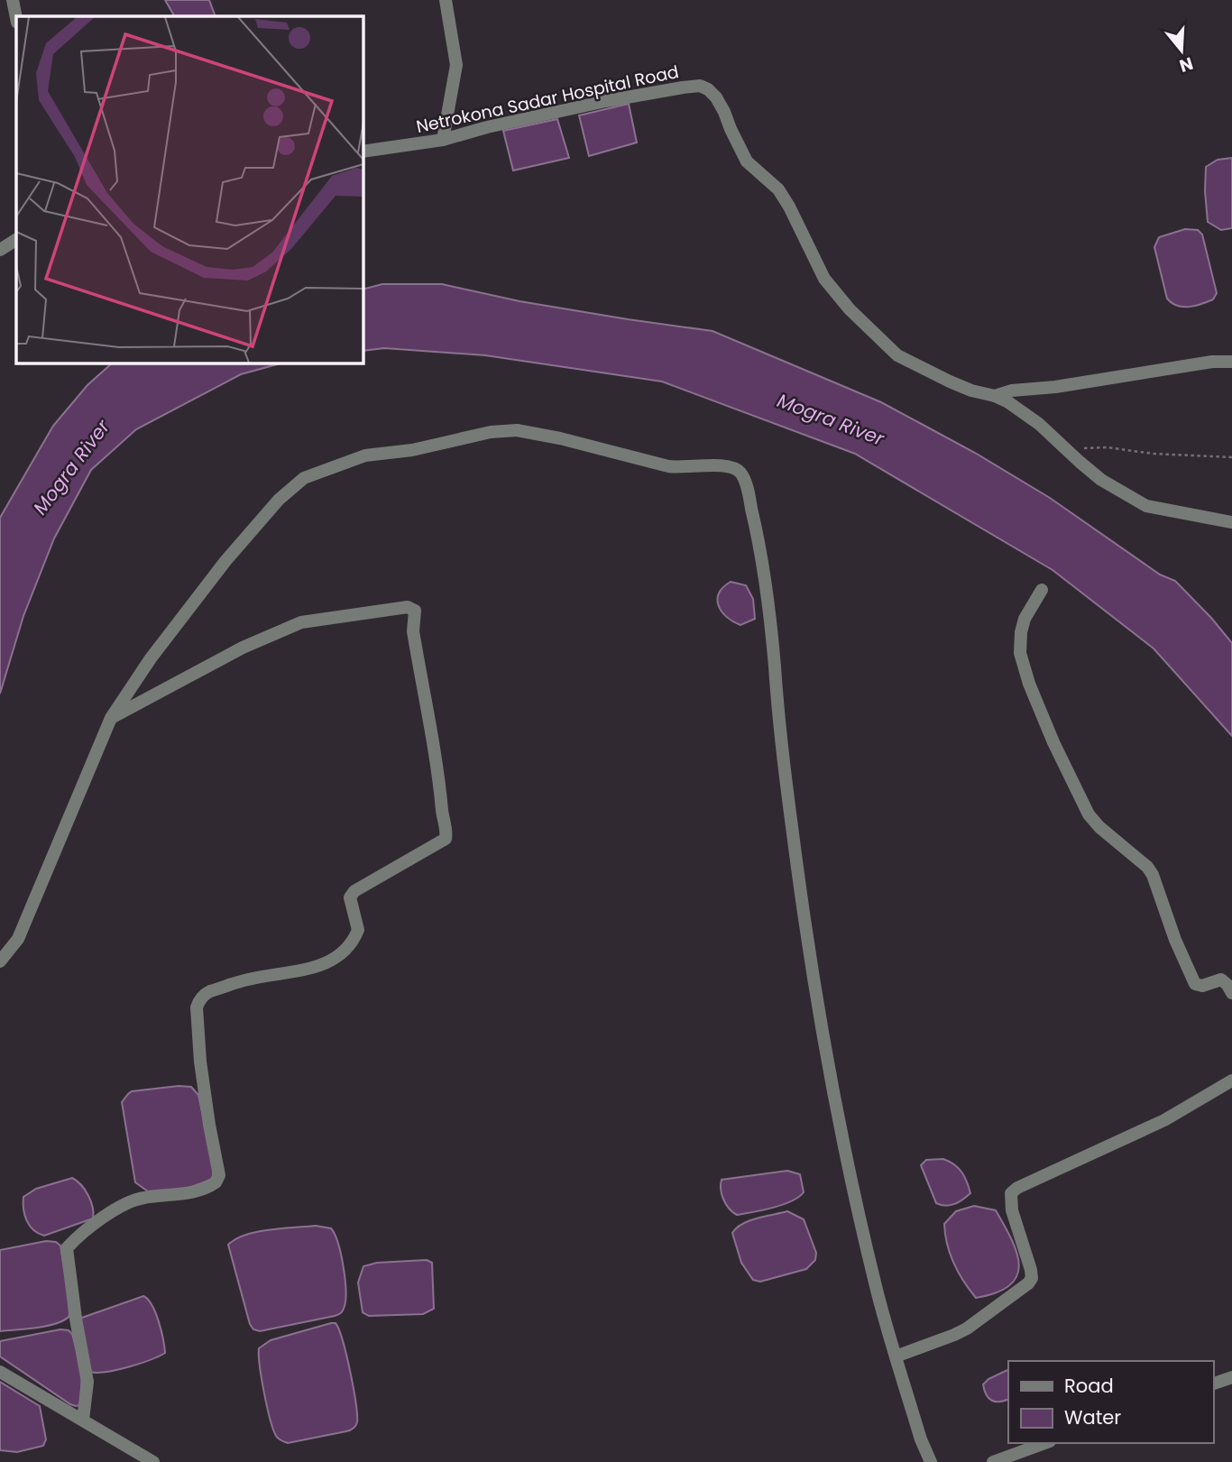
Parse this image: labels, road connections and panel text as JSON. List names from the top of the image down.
{
  "streets": {
    "street": ["Netrokona Sadar Hospital Road"]
  },
  "water": ["Mogra River"],
  "legend": ["Road", "Water"],
  "north": "bottom"
}
